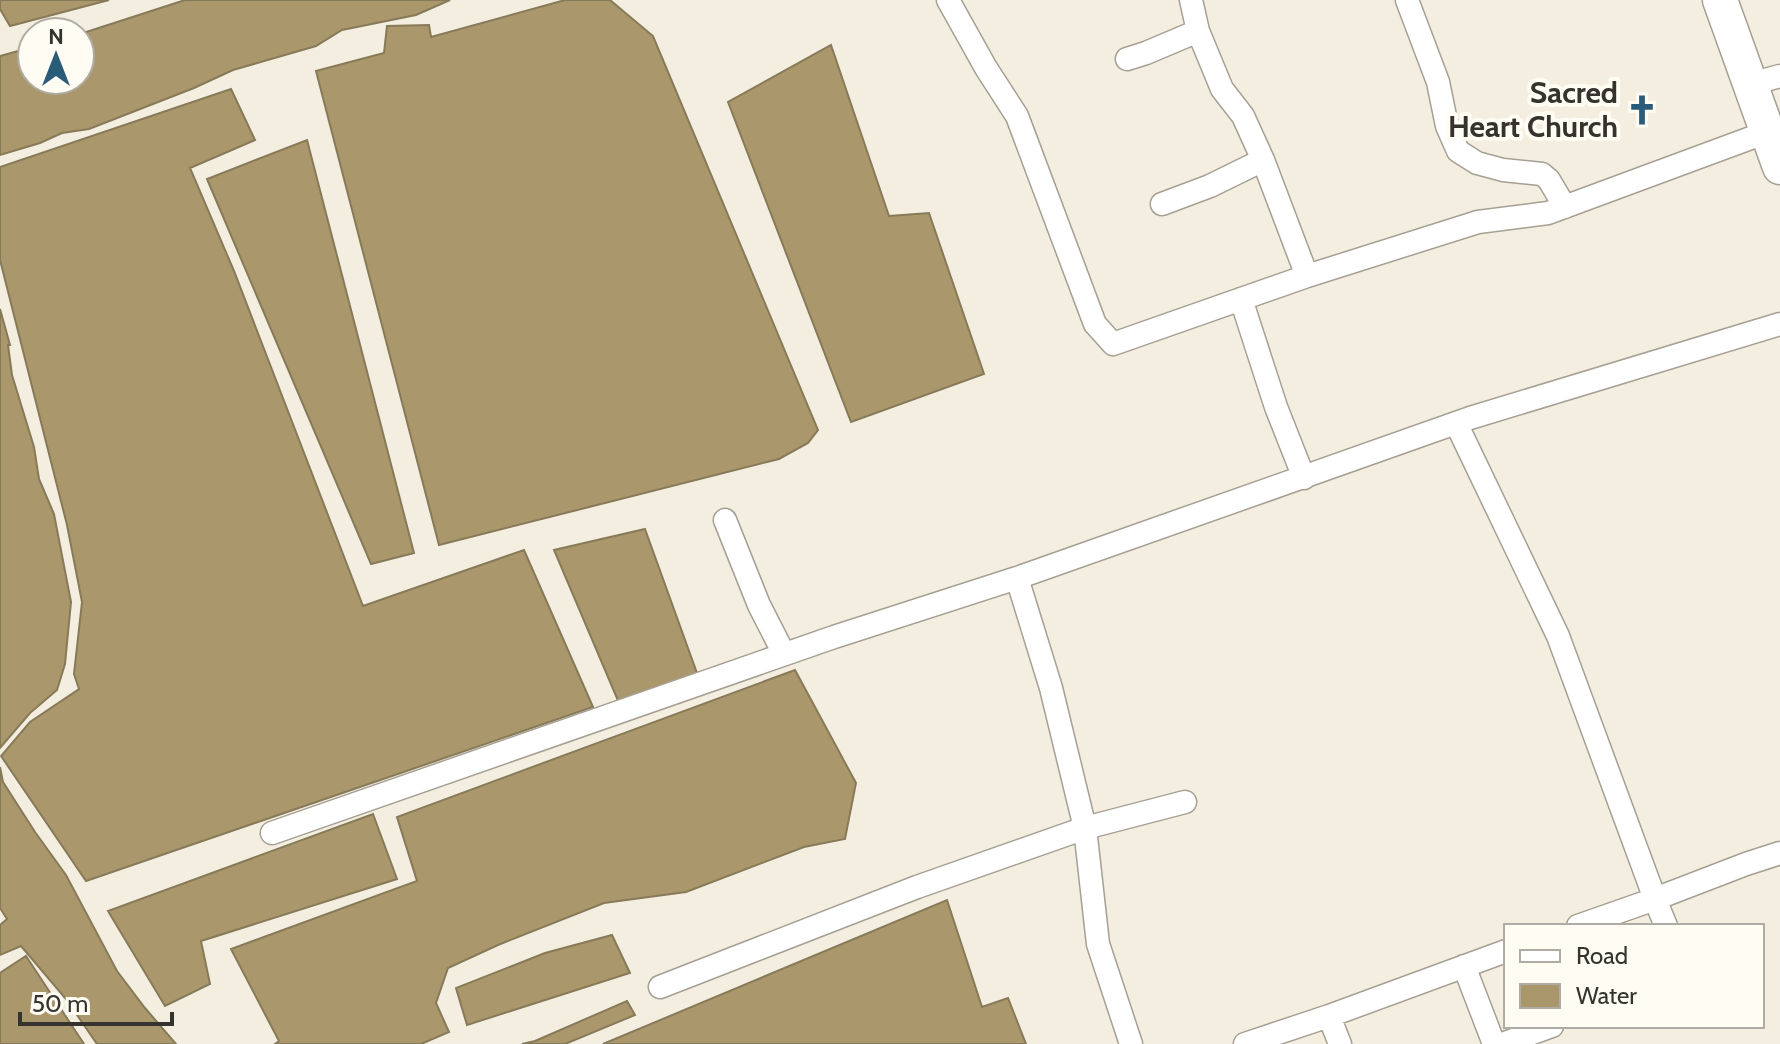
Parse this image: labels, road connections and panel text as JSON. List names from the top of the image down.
{
  "places": {
    "church": ["Sacred Heart Church"]
  },
  "legend": ["Road", "Water"],
  "scale_bar": "50 m",
  "north": "top"
}
